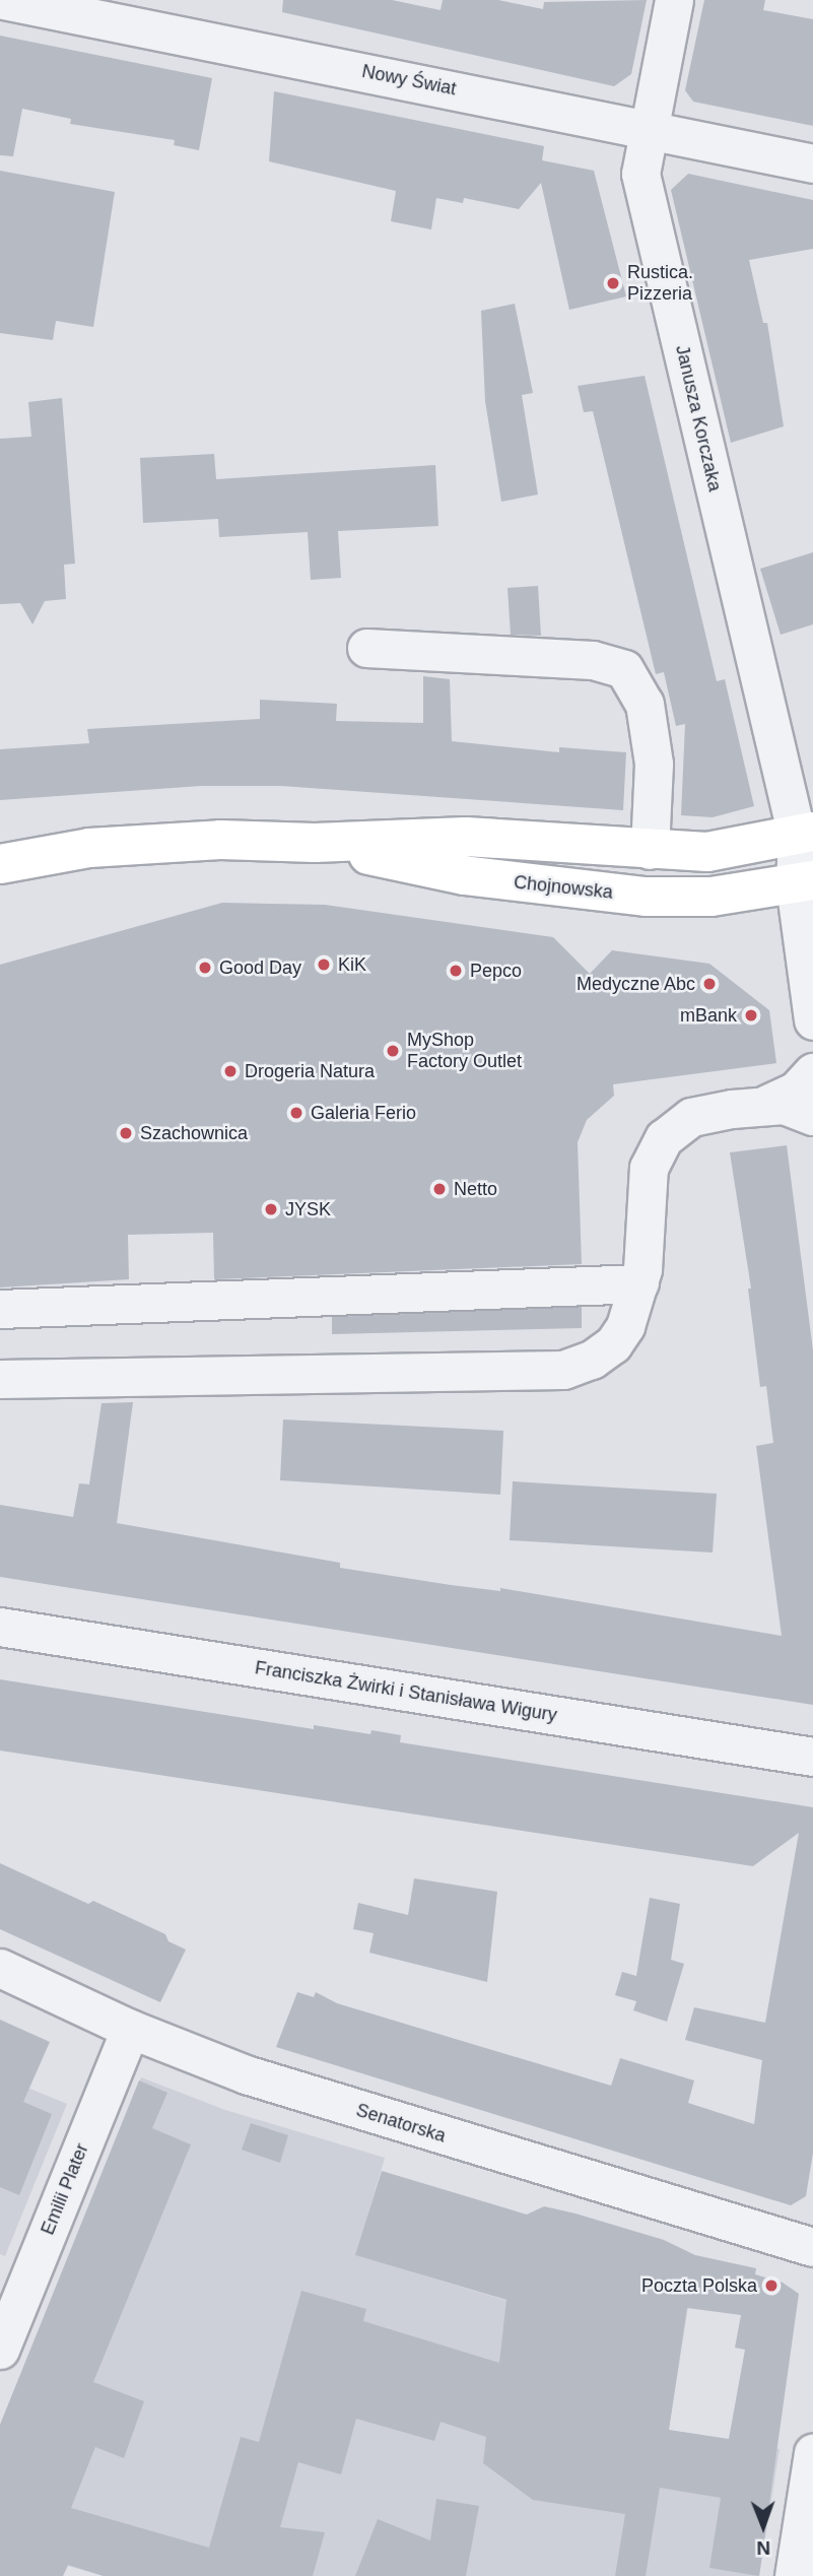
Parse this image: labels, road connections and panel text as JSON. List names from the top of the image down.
{
  "streets": {
    "main road": ["Chojnowska"],
    "street": [
      "Nowy Świat",
      "Janusza Korczaka",
      "Franciszka Żwirki i Stanisława Wigury",
      "Senatorska",
      "Emilii Plater"
    ]
  },
  "crossings": [
    ["Nowy Świat", "Janusza Korczaka"],
    ["Janusza Korczaka", "Chojnowska"],
    ["Senatorska", "Emilii Plater"]
  ],
  "places": [
    "Rustica. Pizzeria",
    "KiK",
    "Good Day",
    "Pepco",
    "Medyczne Abc",
    "mBank",
    "MyShop Factory Outlet",
    "Drogeria Natura",
    "Galeria Ferio",
    "Szachownica",
    "Netto",
    "JYSK",
    "Poczta Polska"
  ],
  "north": "bottom"
}
